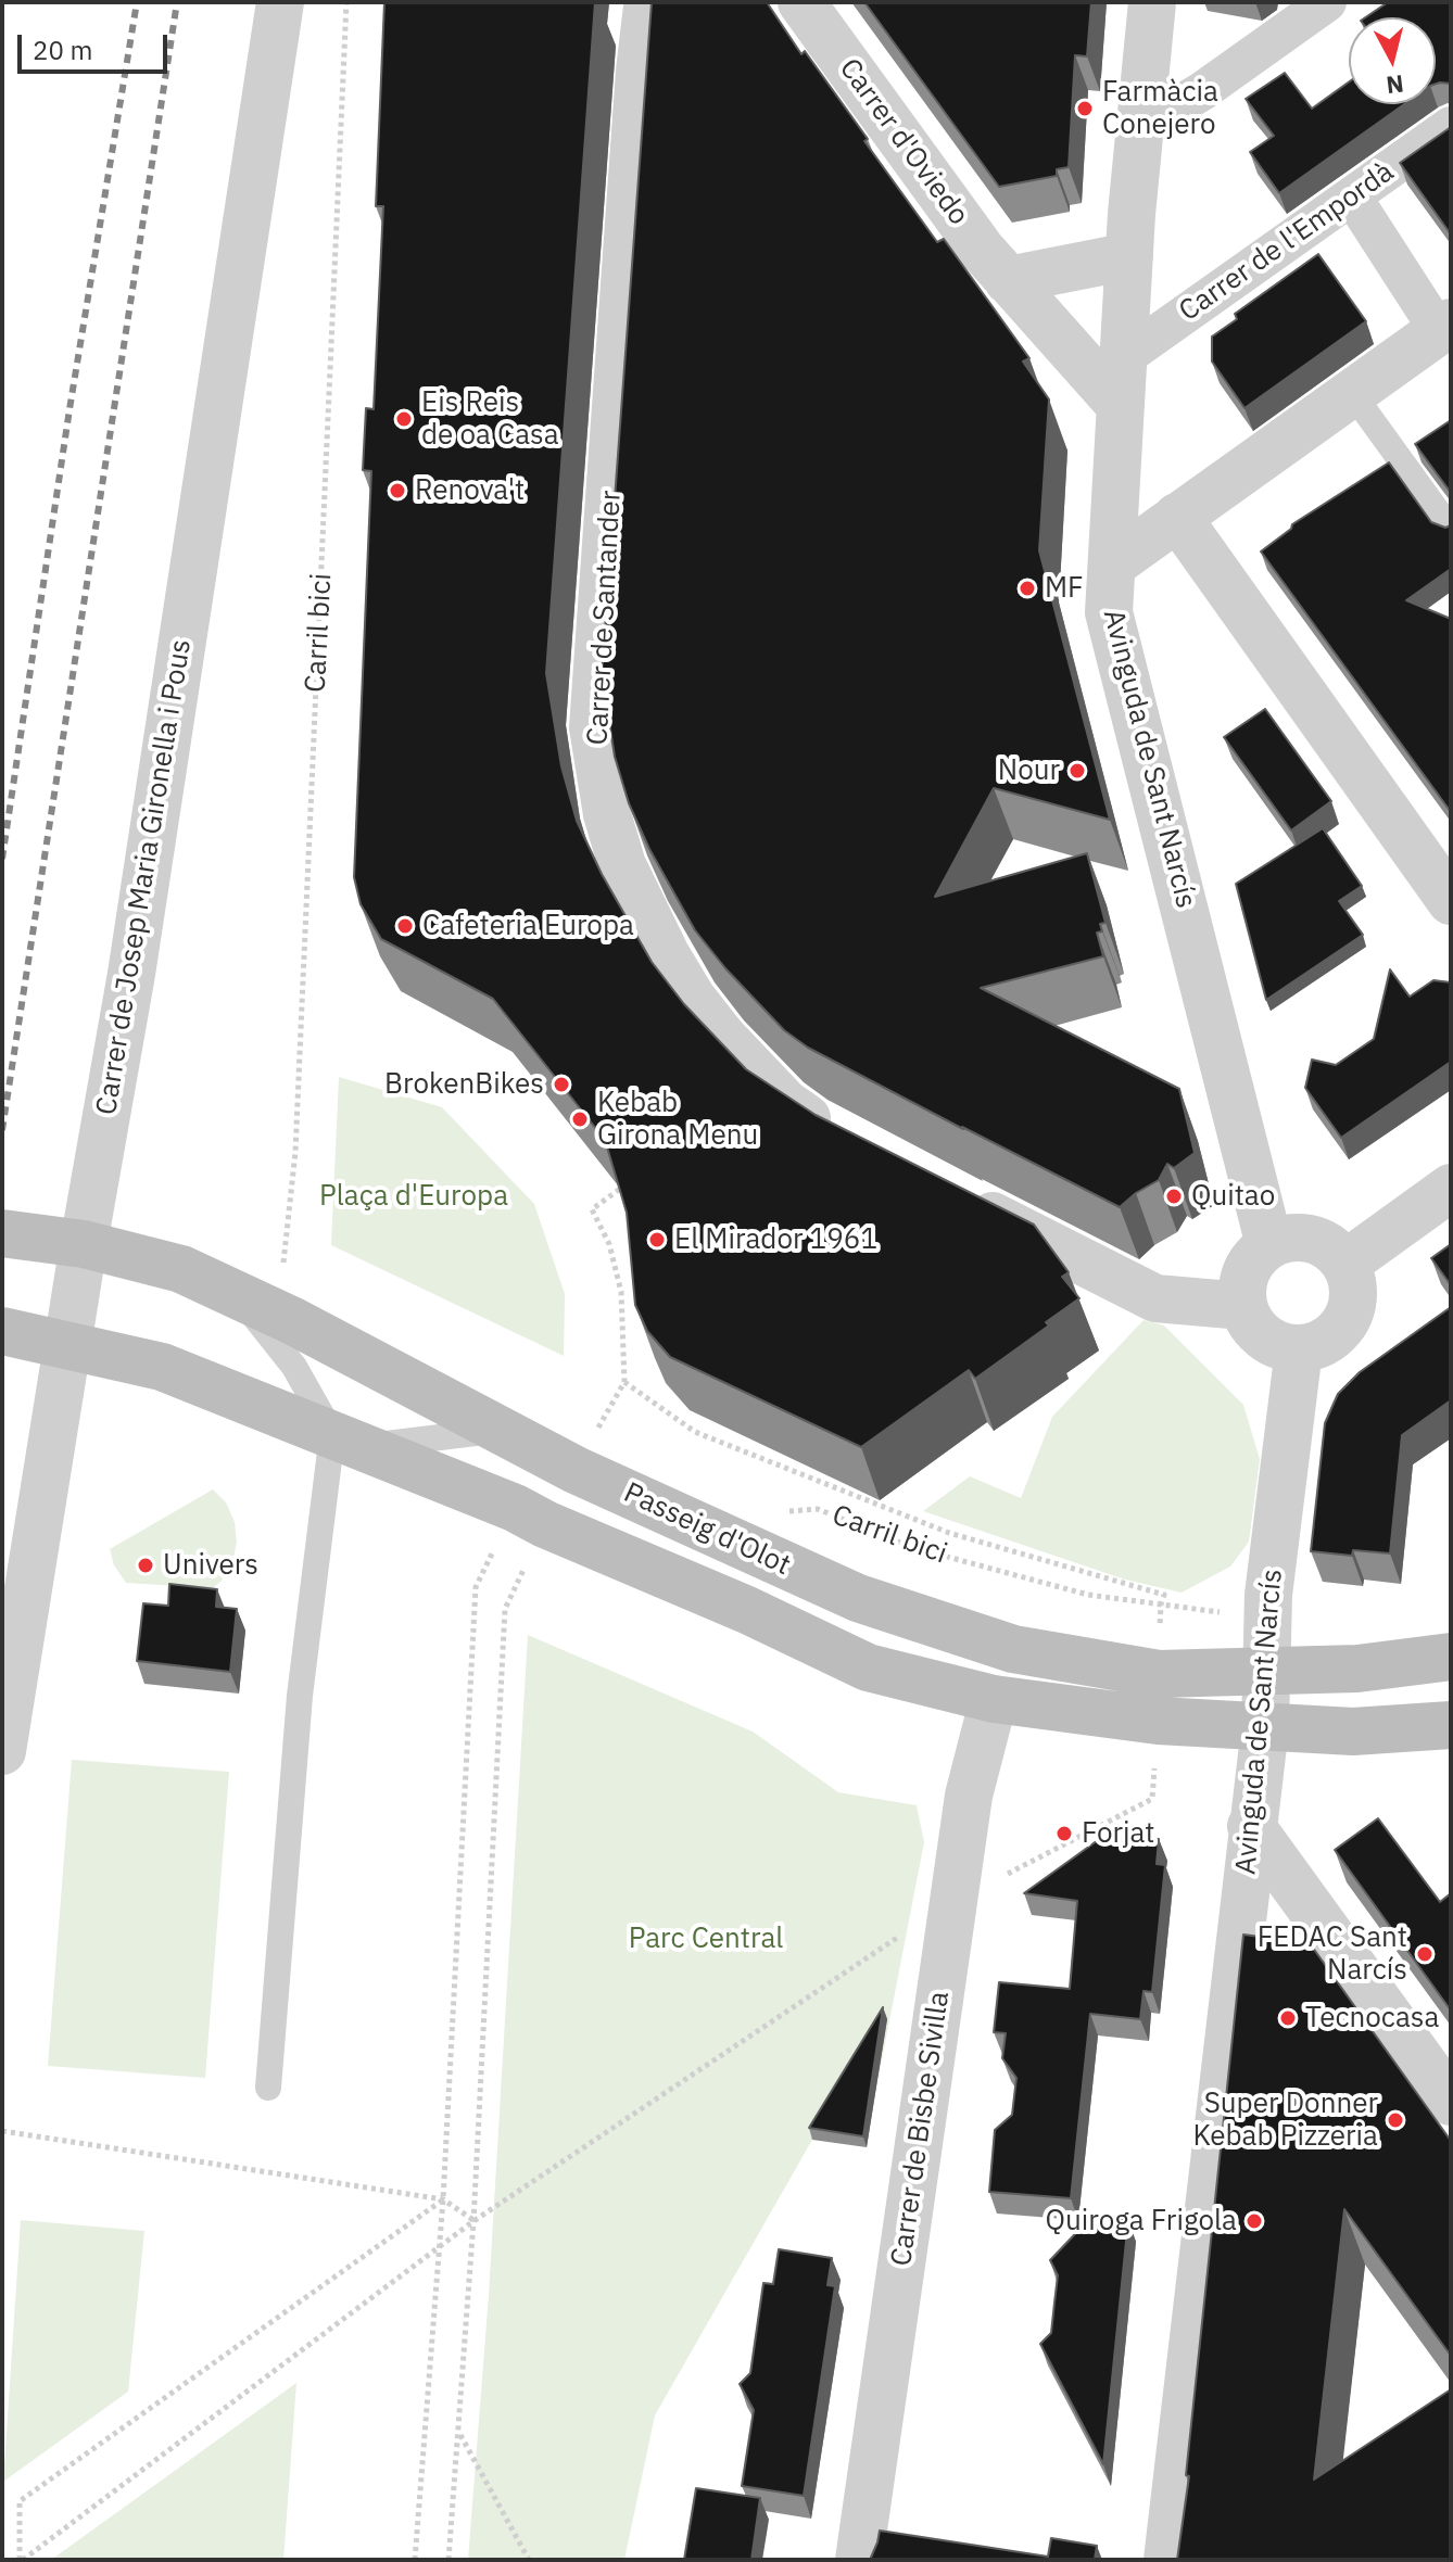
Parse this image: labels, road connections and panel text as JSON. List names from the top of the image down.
{
  "streets": {
    "main road": ["Passeig d'Olot"],
    "street": [
      "Carrer d'Oviedo",
      "Carrer de l'Empordà",
      "Carrer de Santander",
      "Avinguda de Sant Narcís",
      "Carrer de Josep Maria Gironella i Pous",
      "Carrer de Bisbe Sivilla"
    ],
    "path": ["Carril bici"]
  },
  "crossings": [
    ["Carrer d'Oviedo", "Avinguda de Sant Narcís"],
    ["Carrer de l'Empordà", "Avinguda de Sant Narcís"],
    ["Carril bici", "Avinguda de Sant Narcís"],
    ["Avinguda de Sant Narcís", "Passeig d'Olot"],
    ["Carrer de Josep Maria Gironella i Pous", "Passeig d'Olot"],
    ["Passeig d'Olot", "Carrer de Bisbe Sivilla"]
  ],
  "parks": ["Plaça d'Europa", "Parc Central"],
  "places": [
    "Farmàcia Conejero",
    "Eis Reis de oa Casa",
    "Renova't",
    "MF",
    "Nour",
    "Cafeteria Europa",
    "BrokenBikes",
    "Kebab Girona Menu",
    "Quitao",
    "El Mirador 1961",
    "Univers",
    "Forjat",
    "FEDAC Sant Narcís",
    "Tecnocasa",
    "Super Donner Kebab Pizzeria",
    "Quiroga Frigola"
  ],
  "scale_bar": "20 m",
  "north": "bottom"
}
